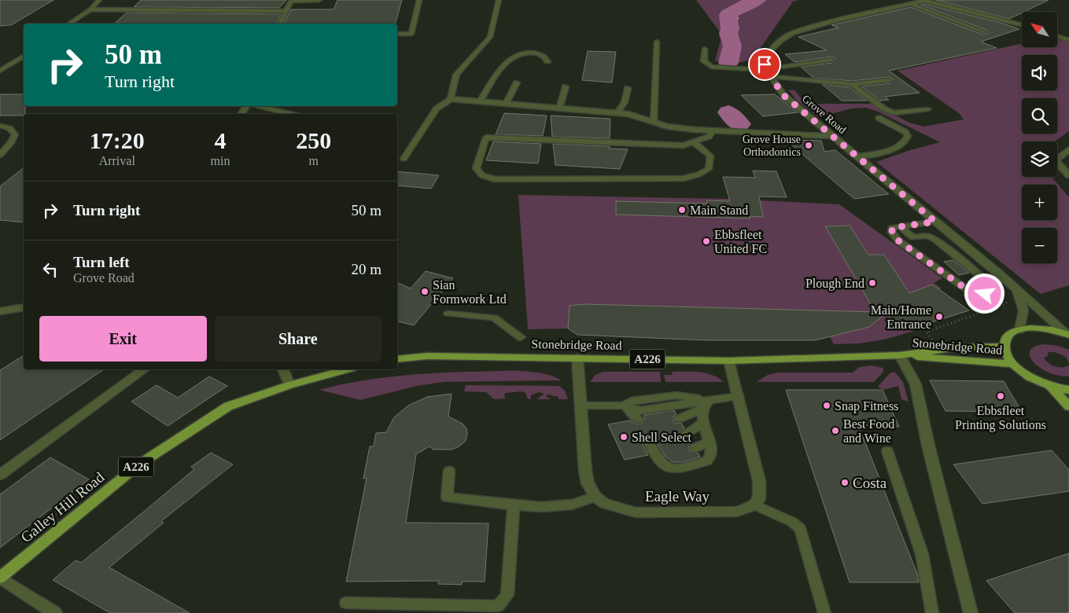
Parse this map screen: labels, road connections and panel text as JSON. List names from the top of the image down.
{
  "streets": {
    "main road": ["Stonebridge Road", "A226", "Galley Hill Road"],
    "street": ["Grove Road", "Eagle Way"]
  },
  "crossings": [
    ["A226", "Galley Hill Road"]
  ],
  "places": [
    "Grove House Orthodontics",
    "Main Stand",
    "Ebbsfleet United FC",
    "Plough End",
    "Sian Formwork Ltd",
    "Main/Home Entrance",
    "Ebbsfleet Printing Solutions",
    "Snap Fitness",
    "Best Food and Wine",
    "Shell Select",
    "Costa"
  ],
  "north": "top left",
  "page": {
    "map_buttons": ["+", "−"],
    "turn": ["50 m", "Turn right"],
    "eta": [
      "17:20",
      "Arrival",
      "4",
      "min",
      "250",
      "m"
    ],
    "list": [
      {
        "name": "Turn right",
        "value": "50 m"
      },
      {
        "name": "Turn left",
        "note": "Grove Road",
        "value": "20 m"
      }
    ],
    "buttons": ["Exit", "Share"]
  }
}
